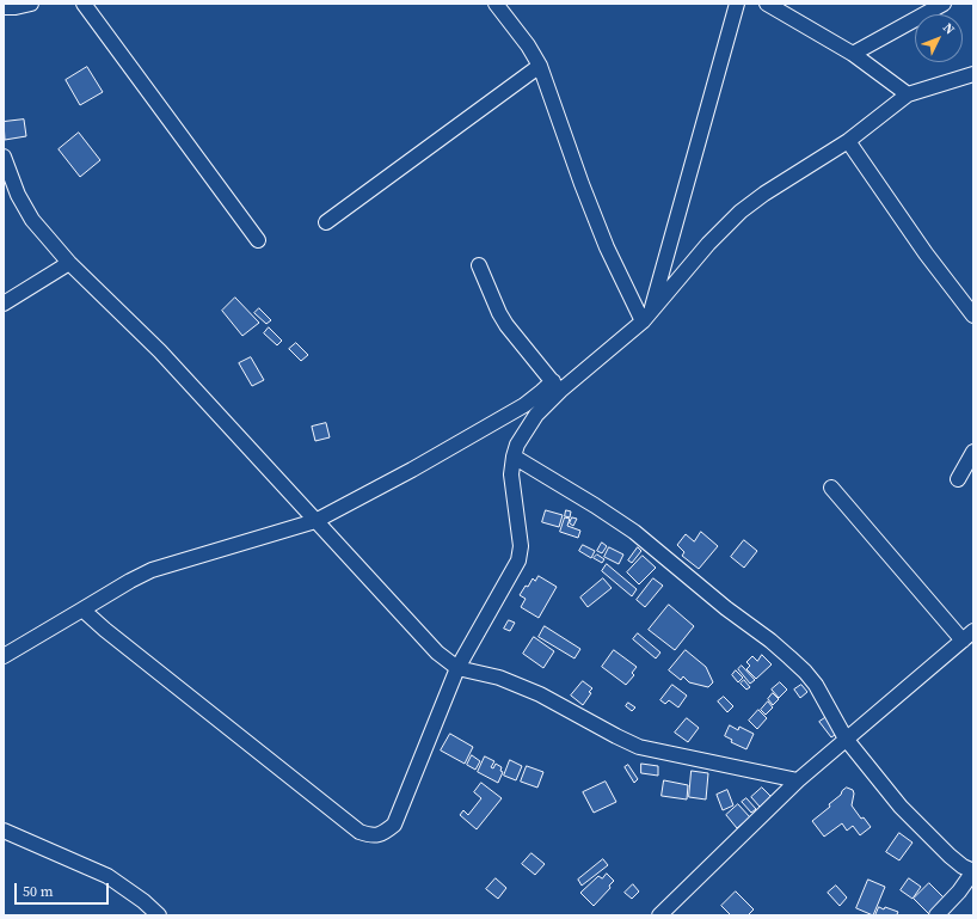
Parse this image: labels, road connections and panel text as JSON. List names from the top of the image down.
{
  "scale_bar": "50 m",
  "north": "top right"
}
